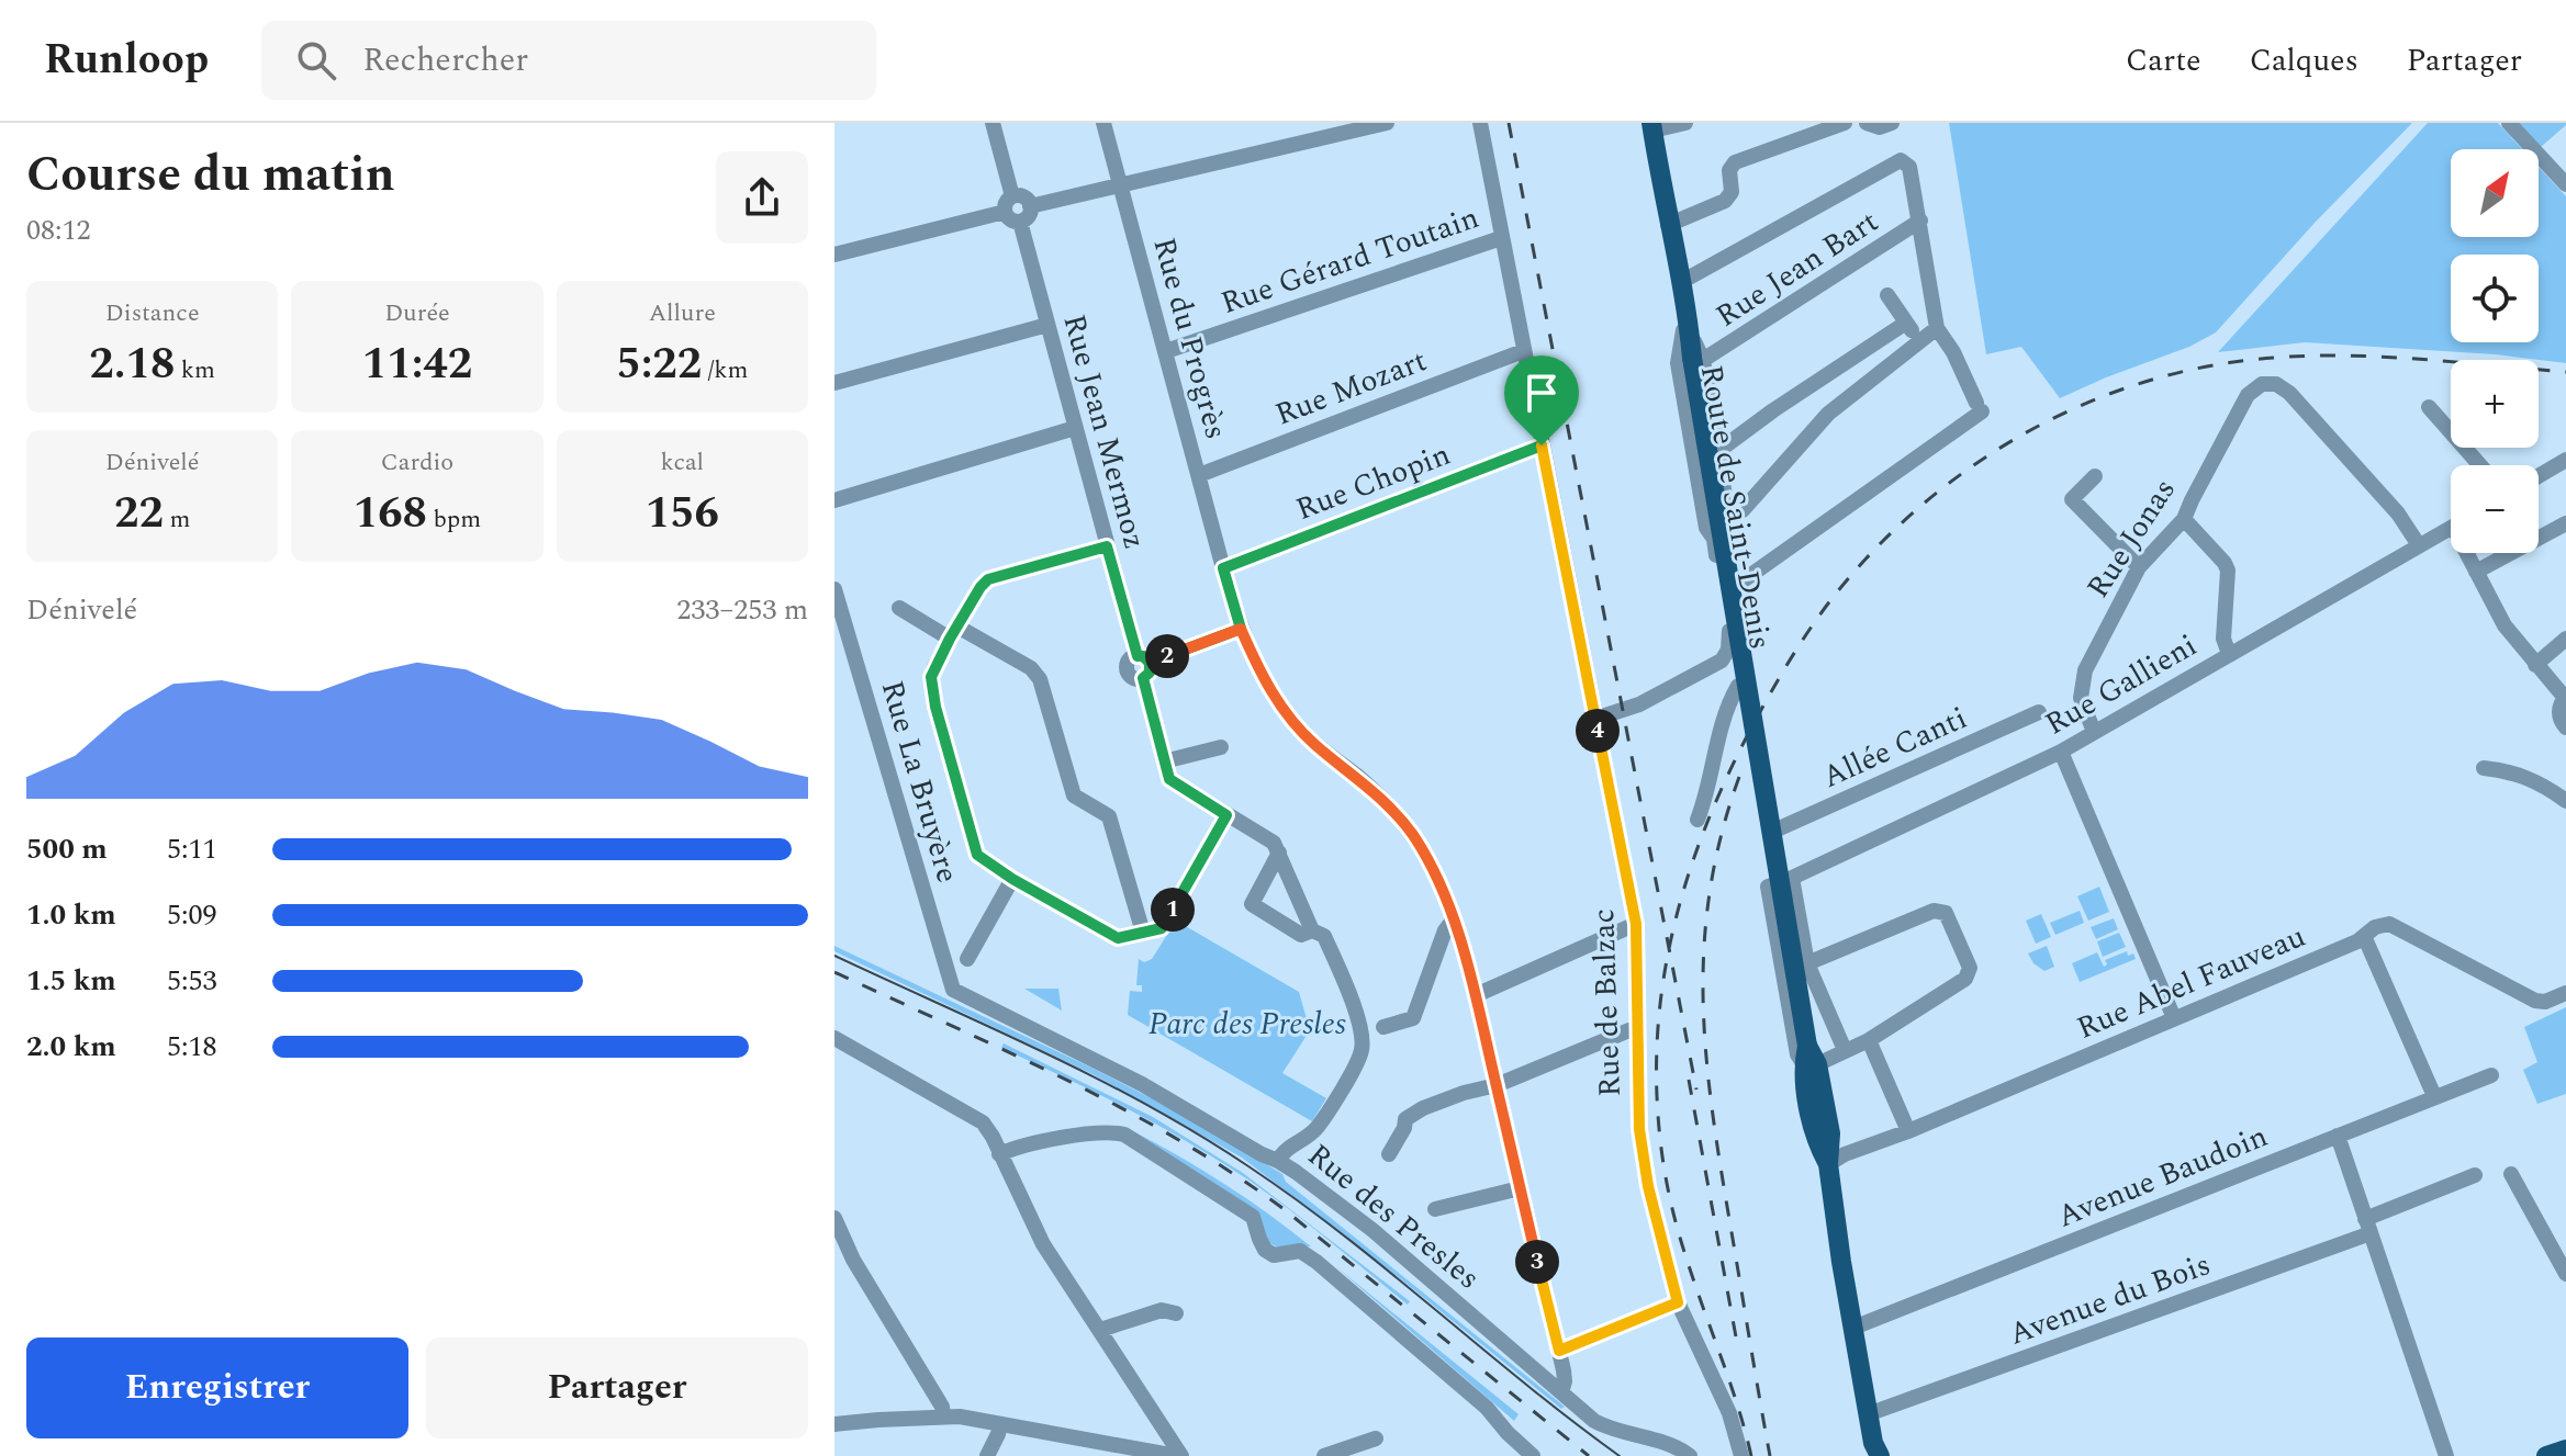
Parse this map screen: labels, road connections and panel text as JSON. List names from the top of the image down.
{
  "streets": {
    "main road": ["Route de Saint-Denis"],
    "street": [
      "Rue Gérard Toutain",
      "Rue Jean Bart",
      "Rue du Progrès",
      "Rue Mozart",
      "Rue Jean Mermoz",
      "Rue Chopin",
      "Rue Jonas",
      "Rue Gallieni",
      "Allée Canti",
      "Rue La Bruyère",
      "Rue Abel Fauveau",
      "Rue de Balzac",
      "Avenue Baudoin",
      "Rue des Presles",
      "Avenue du Bois"
    ]
  },
  "crossings": [
    ["Rue Gérard Toutain", "Rue du Progrès"],
    ["Rue Gérard Toutain", "Rue de Balzac"],
    ["Rue Jean Bart", "Route de Saint-Denis"],
    ["Rue du Progrès", "Rue Mozart"],
    ["Rue du Progrès", "Rue Chopin"],
    ["Rue du Progrès", "Rue des Presles"],
    ["Rue Mozart", "Rue de Balzac"],
    ["Rue Chopin", "Rue de Balzac"],
    ["Route de Saint-Denis", "Rue Gallieni"],
    ["Route de Saint-Denis", "Allée Canti"],
    ["Route de Saint-Denis", "Rue Abel Fauveau"],
    ["Route de Saint-Denis", "Avenue Baudoin"],
    ["Route de Saint-Denis", "Avenue du Bois"],
    ["Rue Jonas", "Rue Gallieni"],
    ["Rue La Bruyère", "Rue des Presles"]
  ],
  "parks": ["Parc des Presles"],
  "north": "top right",
  "page": {
    "header": "Runloop",
    "search": "Rechercher",
    "nav": ["Carte", "Calques", "Partager"],
    "heading": ["Course du matin", "08:12"],
    "map_buttons": ["+", "−"],
    "stats": [
      ["Distance", "2.18 km"],
      ["Durée", "11:42"],
      ["Allure", "5:22 /km"],
      ["Dénivelé", "22 m"],
      ["Cardio", "168 bpm"],
      ["kcal", "156"]
    ],
    "chart": ["Dénivelé", "233–253 m"],
    "pins": [
      "2",
      "4",
      "1",
      "3"
    ],
    "list": [
      {
        "name": "500 m",
        "note": "5:11"
      },
      {
        "name": "1.0 km",
        "note": "5:09"
      },
      {
        "name": "1.5 km",
        "note": "5:53"
      },
      {
        "name": "2.0 km",
        "note": "5:18"
      }
    ],
    "buttons": ["Enregistrer", "Partager"]
  }
}
